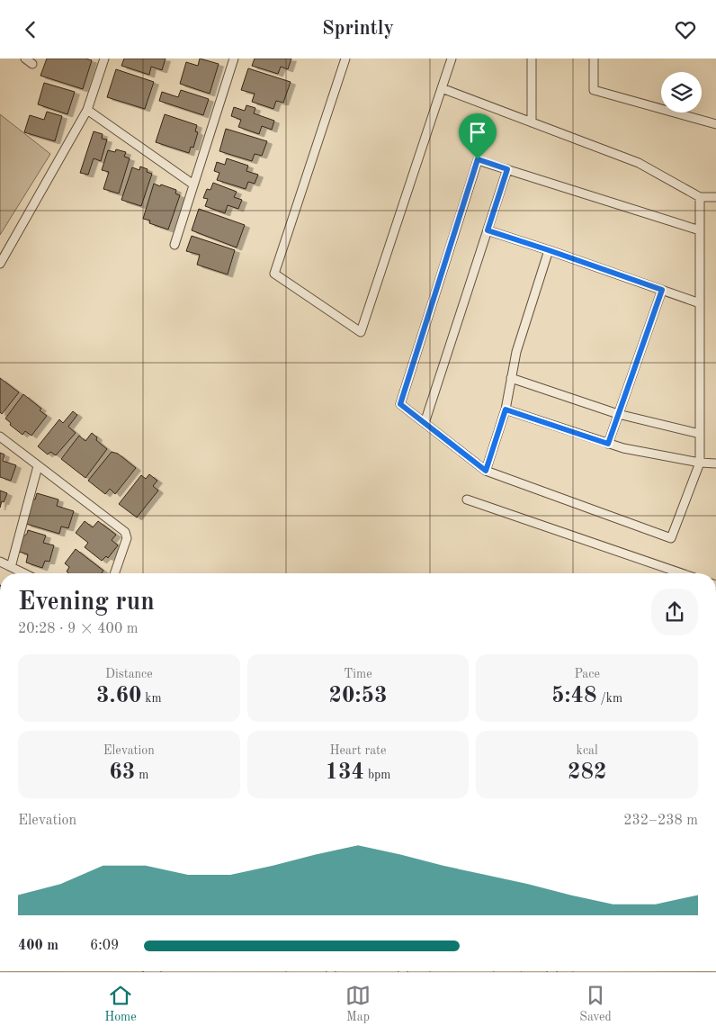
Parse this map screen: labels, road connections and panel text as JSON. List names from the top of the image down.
{
  "page": {
    "header": "Sprintly",
    "heading": ["Evening run", "20:28 · 9 × 400 m"],
    "stats": [
      ["Distance", "3.60 km"],
      ["Time", "20:53"],
      ["Pace", "5:48 /km"],
      ["Elevation", "63 m"],
      ["Heart rate", "134 bpm"],
      ["kcal", "282"]
    ],
    "chart": ["Elevation", "232–238 m"],
    "list": [
      {
        "name": "400 m",
        "note": "6:09"
      }
    ],
    "tabs": ["Home", "Map", "Saved"]
  }
}
